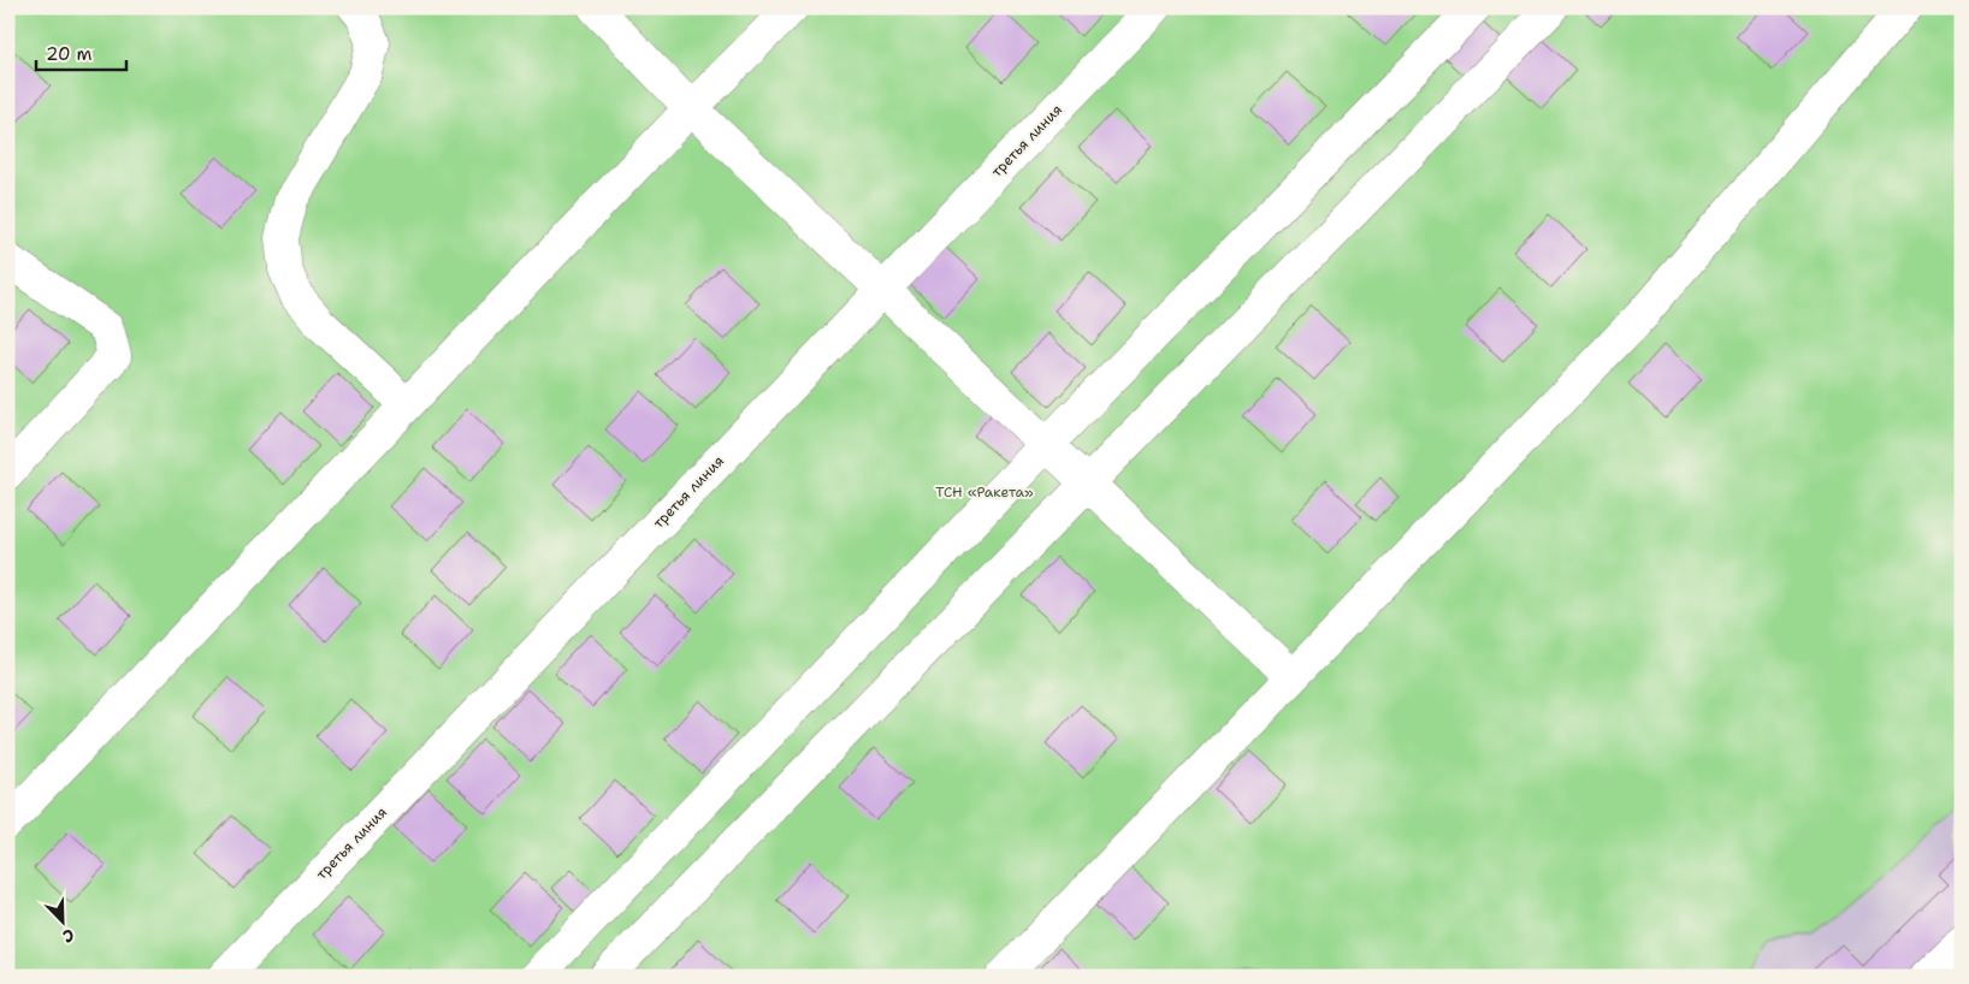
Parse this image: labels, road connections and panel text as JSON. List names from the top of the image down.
{
  "streets": {
    "lane": ["третья линия"]
  },
  "parks": ["ТСН «Ракета»"],
  "scale_bar": "20 m",
  "north": "bottom right"
}
